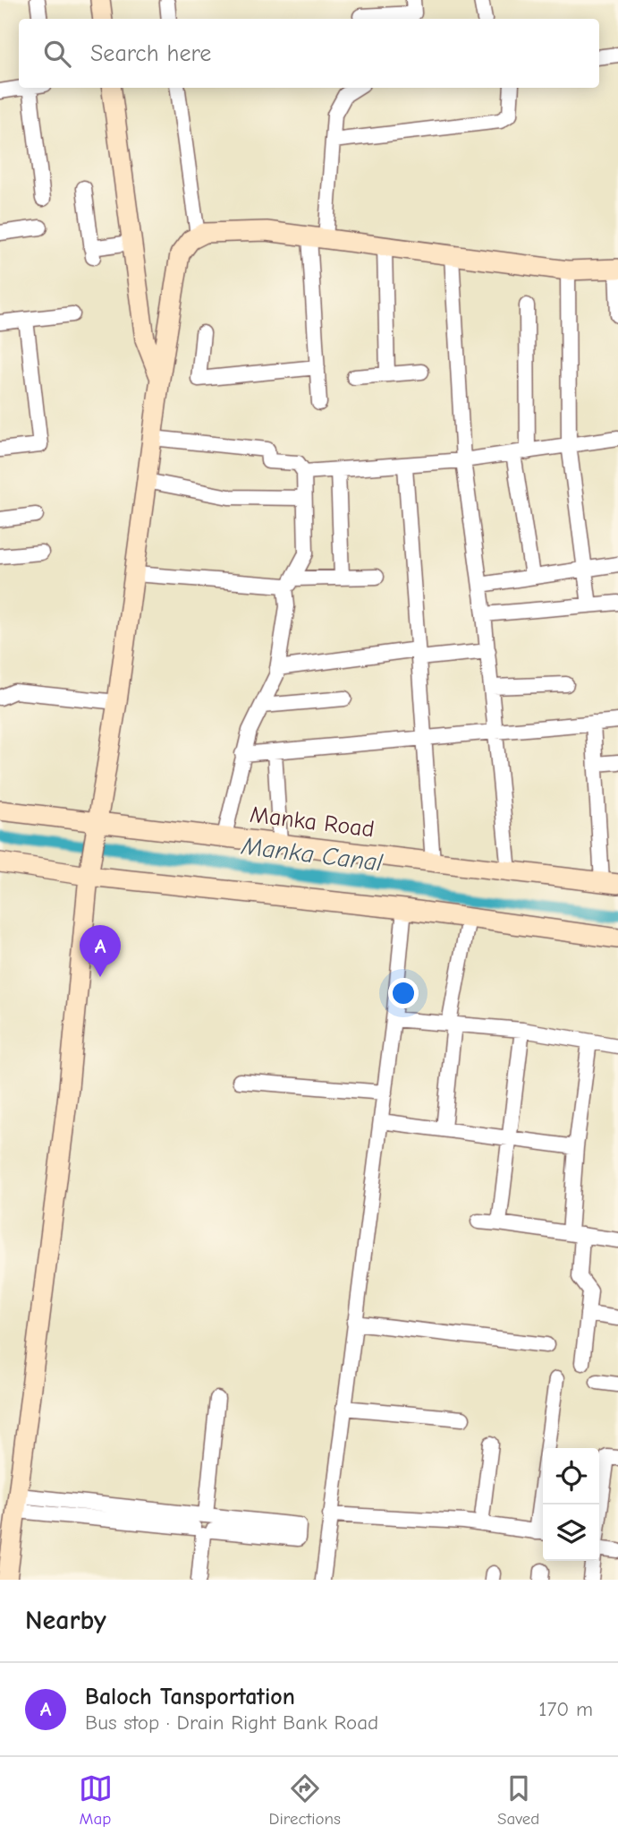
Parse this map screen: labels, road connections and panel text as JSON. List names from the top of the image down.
{
  "streets": {
    "main road": ["Manka Road"]
  },
  "water": ["Manka Canal"],
  "page": {
    "search": "Search here",
    "pins": "A",
    "heading": "Nearby",
    "list": [
      {
        "mark": "A",
        "name": "Baloch Tansportation",
        "note": "Bus stop · Drain Right Bank Road",
        "value": "170 m"
      }
    ],
    "nav": ["Map", "Directions", "Saved"]
  }
}
